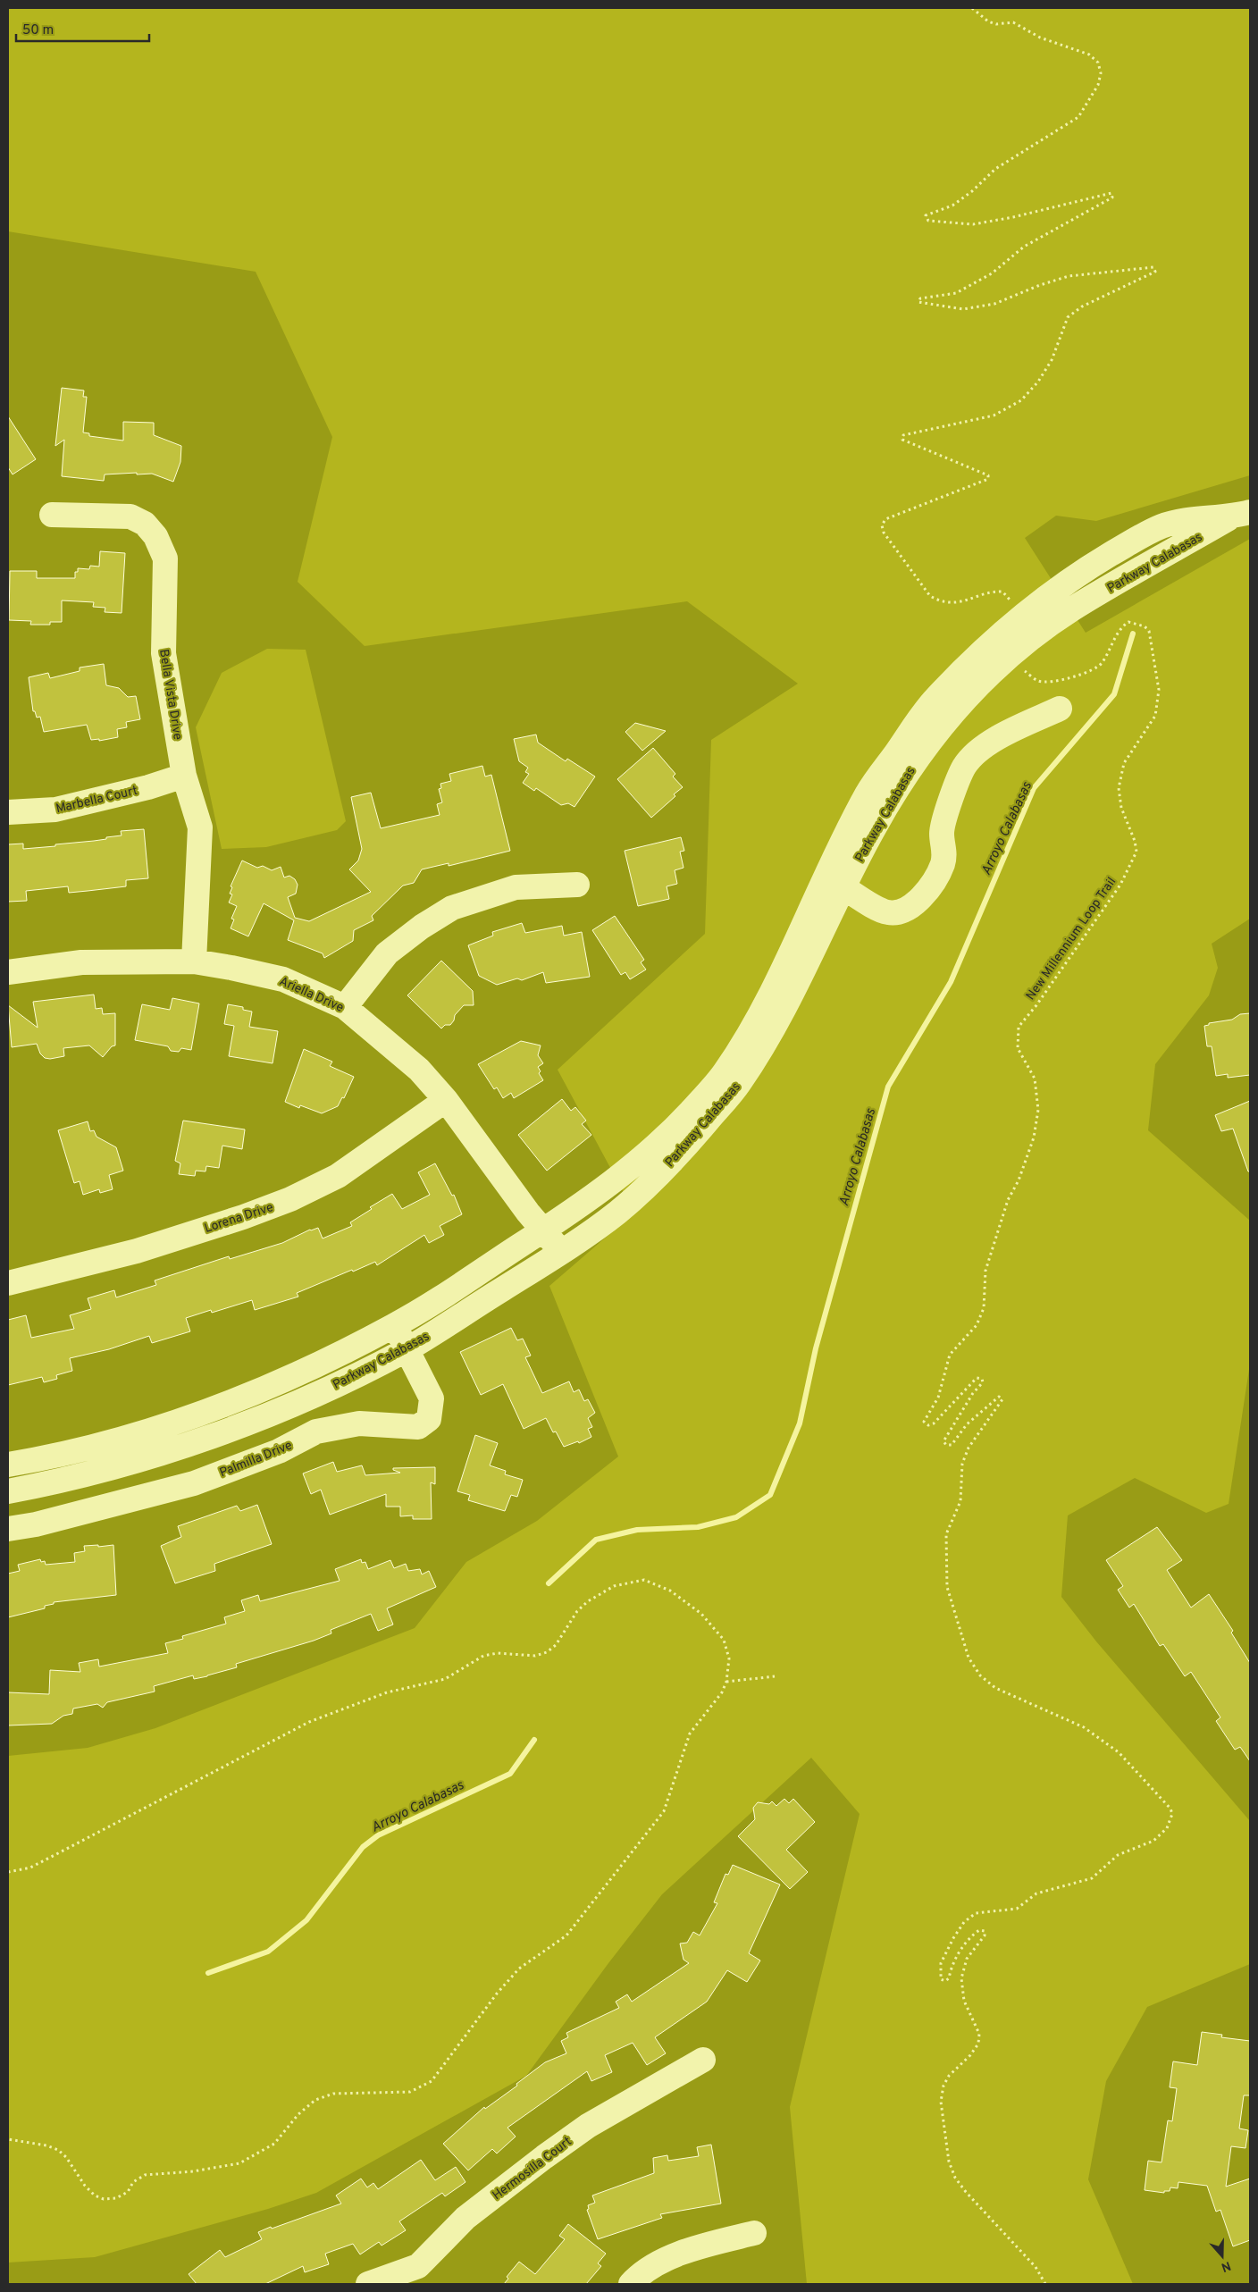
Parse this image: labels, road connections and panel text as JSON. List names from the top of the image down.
{
  "streets": {
    "street": [
      "Parkway Calabasas",
      "Bella Vista Drive",
      "Marbella Court",
      "Ariella Drive",
      "Lorena Drive",
      "Palmilla Drive",
      "Hermosilla Court"
    ],
    "path": ["New Millennium Loop Trail"]
  },
  "crossings": [
    ["Parkway Calabasas", "New Millennium Loop Trail"],
    ["Parkway Calabasas", "Ariella Drive"],
    ["Parkway Calabasas", "Palmilla Drive"],
    ["Bella Vista Drive", "Marbella Court"],
    ["Bella Vista Drive", "Ariella Drive"],
    ["Ariella Drive", "Lorena Drive"]
  ],
  "water": ["Arroyo Calabasas"],
  "scale_bar": "50 m",
  "north": "bottom"
}
